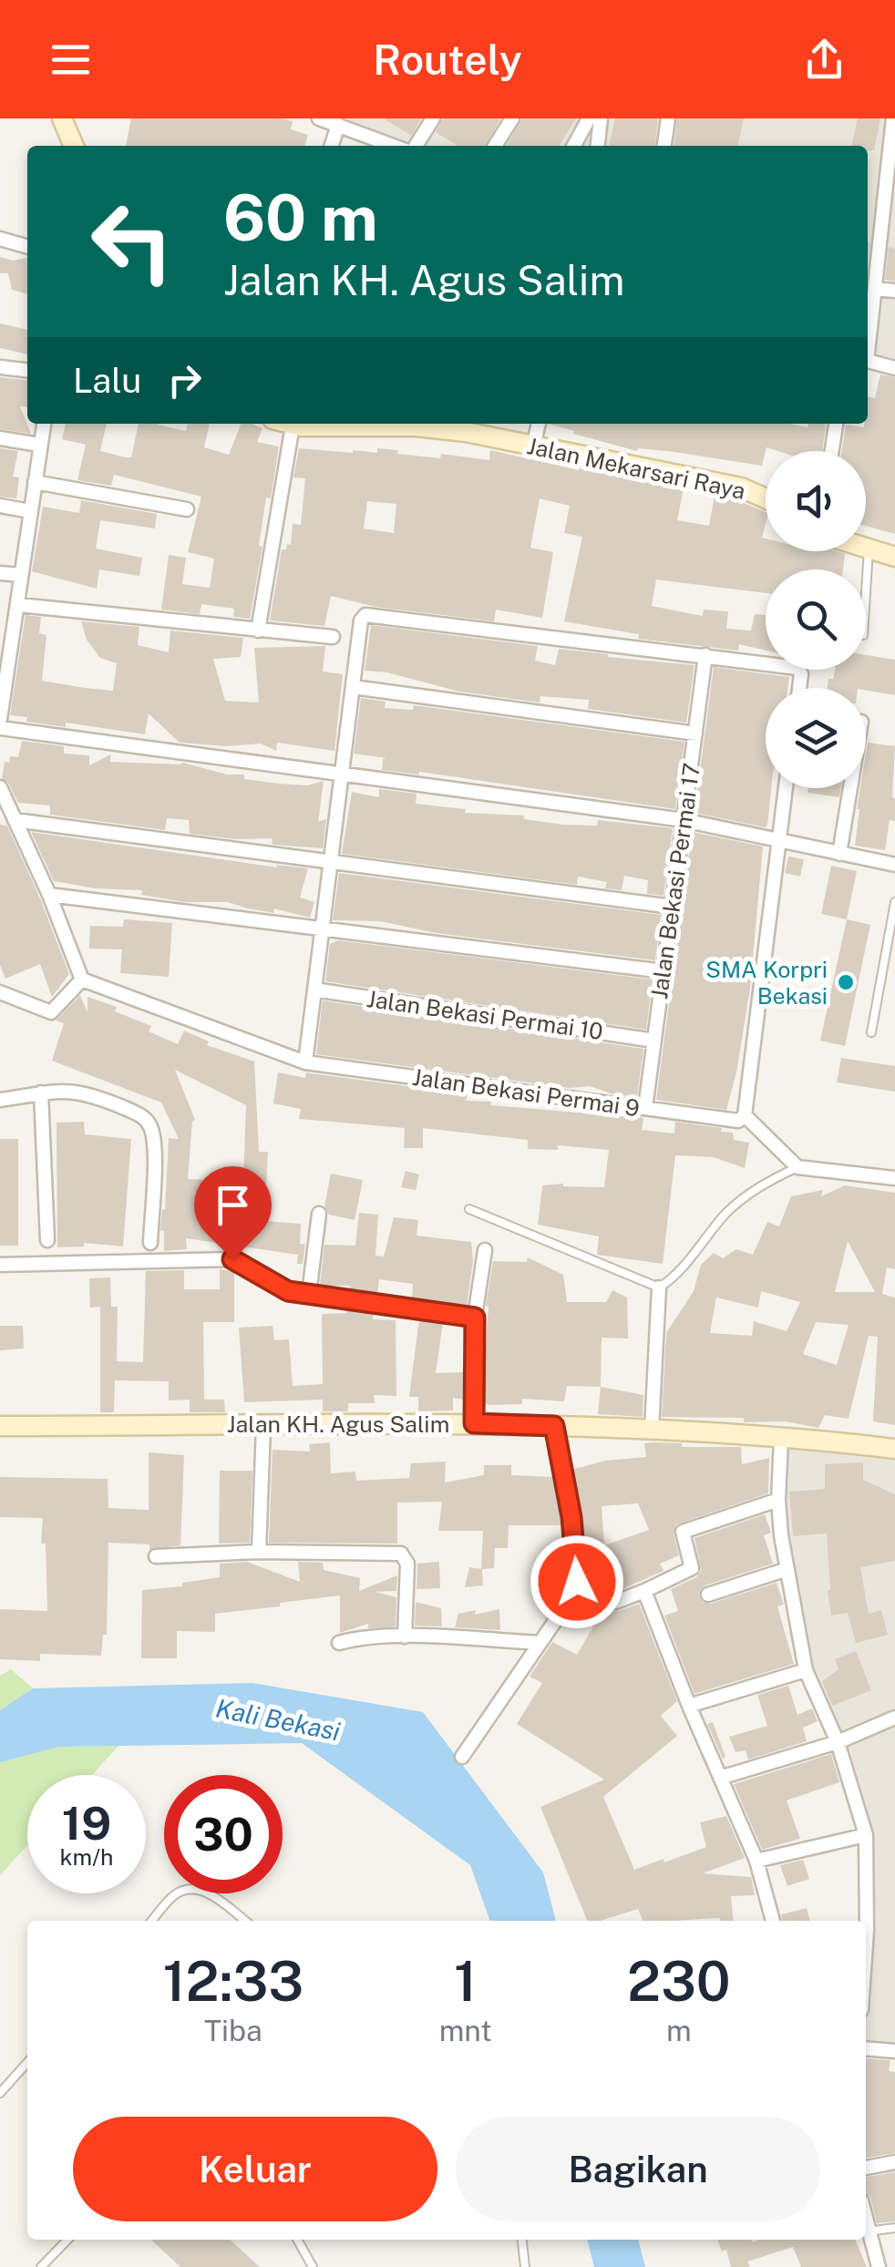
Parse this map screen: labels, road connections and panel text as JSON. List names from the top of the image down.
{
  "streets": {
    "street": [
      "Jalan Mekarsari Raya",
      "Jalan Bekasi Permai 17",
      "Jalan Bekasi Permai 10",
      "Jalan Bekasi Permai 9",
      "Jalan KH. Agus Salim"
    ]
  },
  "crossings": [
    ["Jalan Bekasi Permai 17", "Jalan Bekasi Permai 10"],
    ["Jalan Bekasi Permai 17", "Jalan Bekasi Permai 9"]
  ],
  "water": ["Kali Bekasi"],
  "places": ["SMA Korpri Bekasi"],
  "page": {
    "header": "Routely",
    "turn": ["60 m", "Jalan KH. Agus Salim"],
    "then": "Lalu",
    "speed": "19 km/h",
    "limit": "30",
    "eta": [
      "12:33",
      "Tiba",
      "1",
      "mnt",
      "230",
      "m"
    ],
    "buttons": ["Keluar", "Bagikan"]
  }
}
